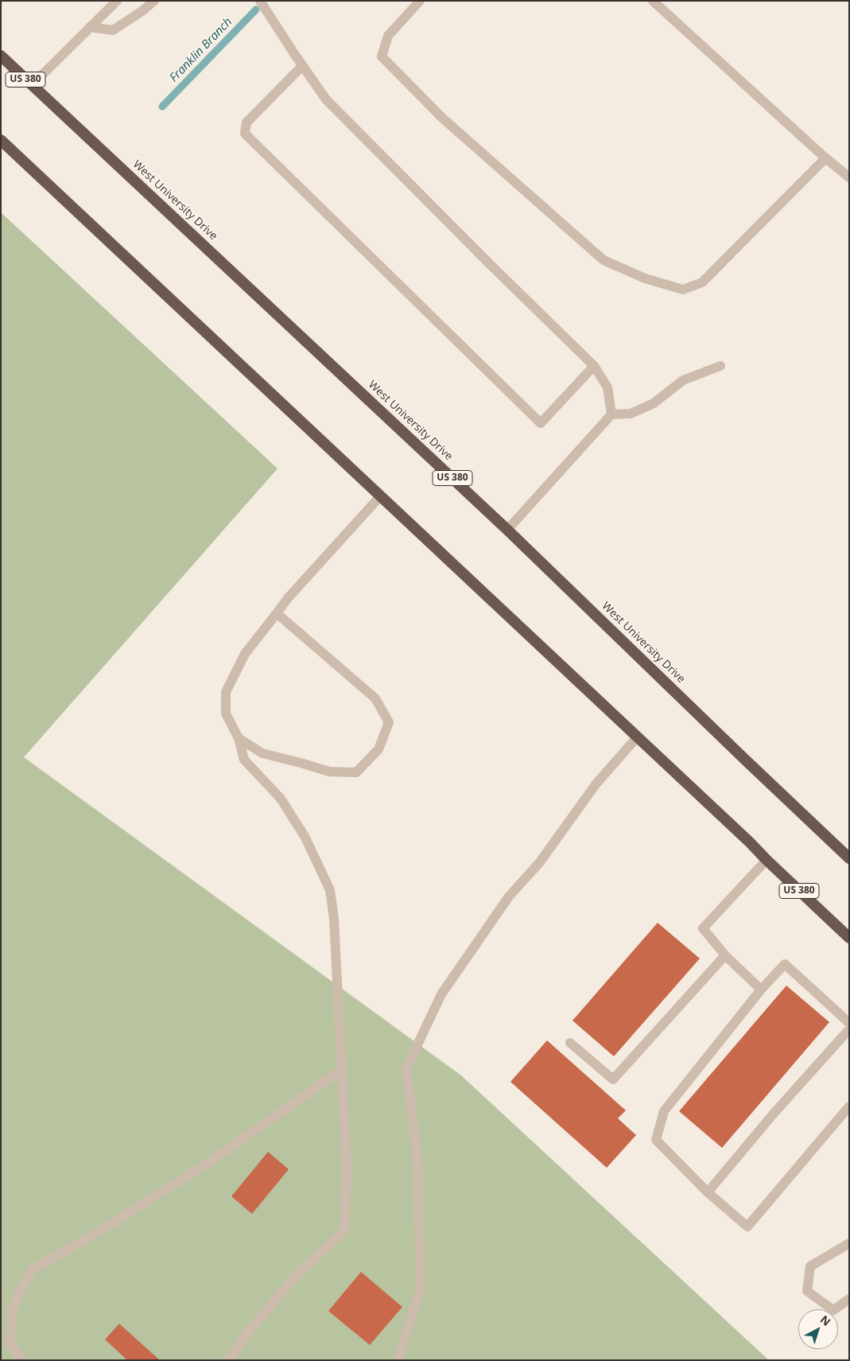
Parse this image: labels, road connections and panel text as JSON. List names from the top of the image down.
{
  "streets": {
    "highway": ["US 380", "West University Drive"]
  },
  "water": ["Franklin Branch"],
  "north": "top right"
}
